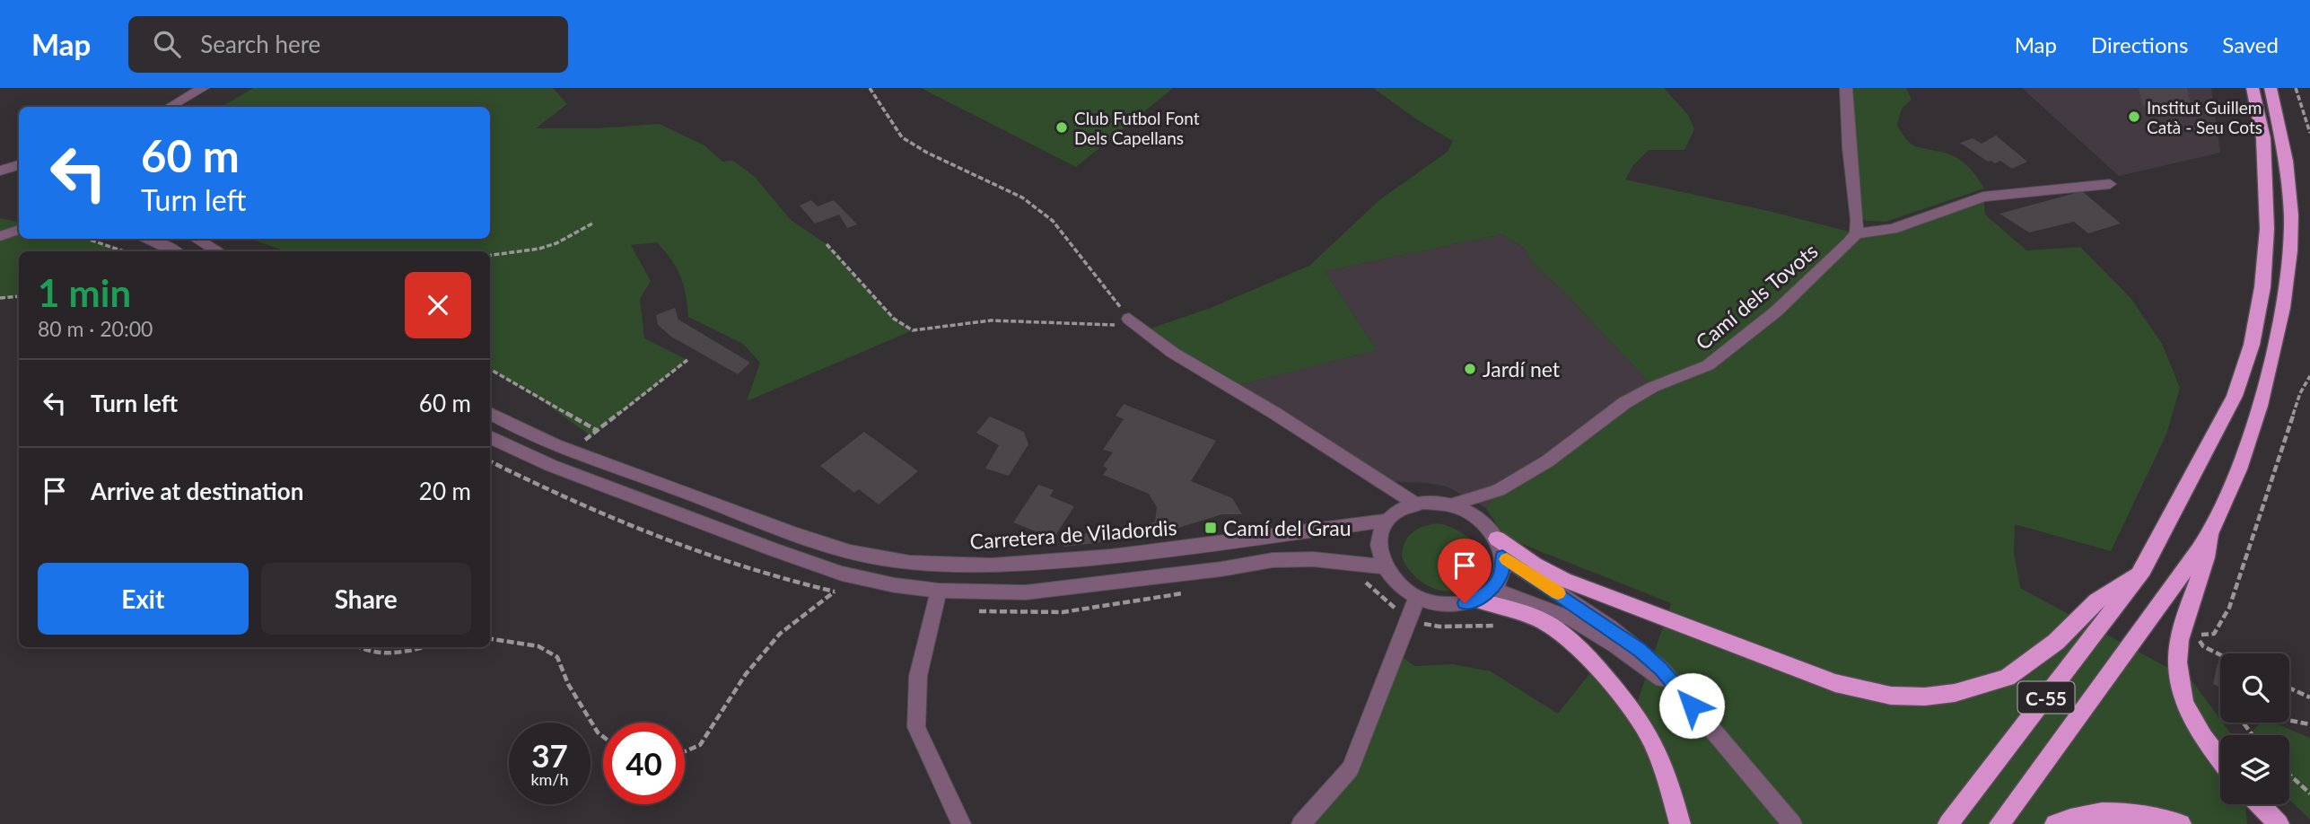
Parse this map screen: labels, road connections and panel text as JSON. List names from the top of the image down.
{
  "streets": {
    "highway": ["C-55"],
    "street": ["Camí dels Tovots", "Carretera de Viladordis"]
  },
  "crossings": [
    ["Camí dels Tovots", "Carretera de Viladordis"]
  ],
  "places": {
    "other": ["Institut Guillem Catà - Seu Cots", "Club Futbol Font Dels Capellans", "Jardí net"],
    "transit": ["Camí del Grau"]
  },
  "page": {
    "header": "Map",
    "search": "Search here",
    "nav": ["Map", "Directions", "Saved"],
    "turn": ["60 m", "Turn left"],
    "heading": ["1 min", "80 m · 20:00"],
    "list": [
      {
        "name": "Turn left",
        "value": "60 m"
      },
      {
        "name": "Arrive at destination",
        "value": "20 m"
      }
    ],
    "buttons": ["Exit", "Share"],
    "speed": "37 km/h",
    "limit": "40"
  }
}
